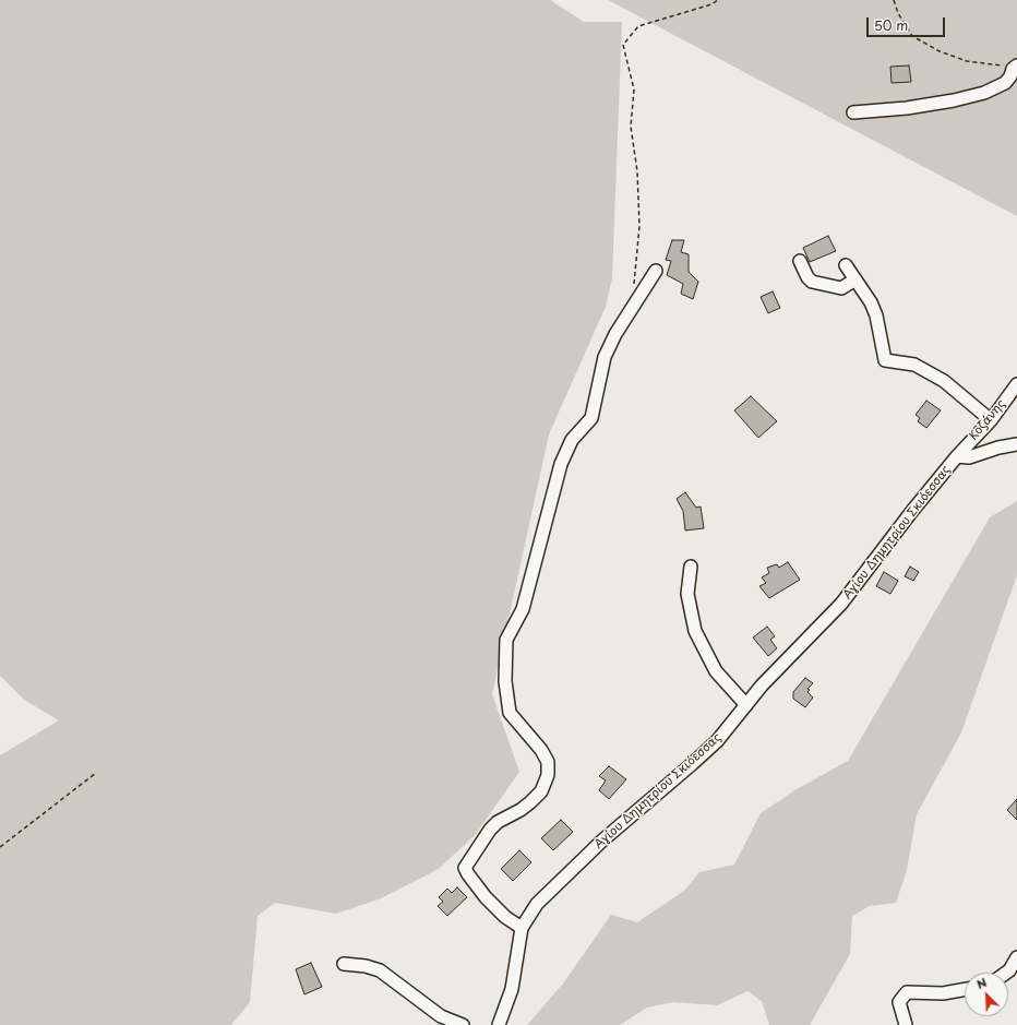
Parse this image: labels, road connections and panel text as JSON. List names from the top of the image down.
{
  "streets": {
    "street": ["Κοζάνης", "Αγίου Δημητρίου Σκιόεσσας"]
  },
  "crossings": [
    ["Κοζάνης", "Αγίου Δημητρίου Σκιόεσσας"]
  ],
  "scale_bar": "50 m",
  "north": "top left"
}
